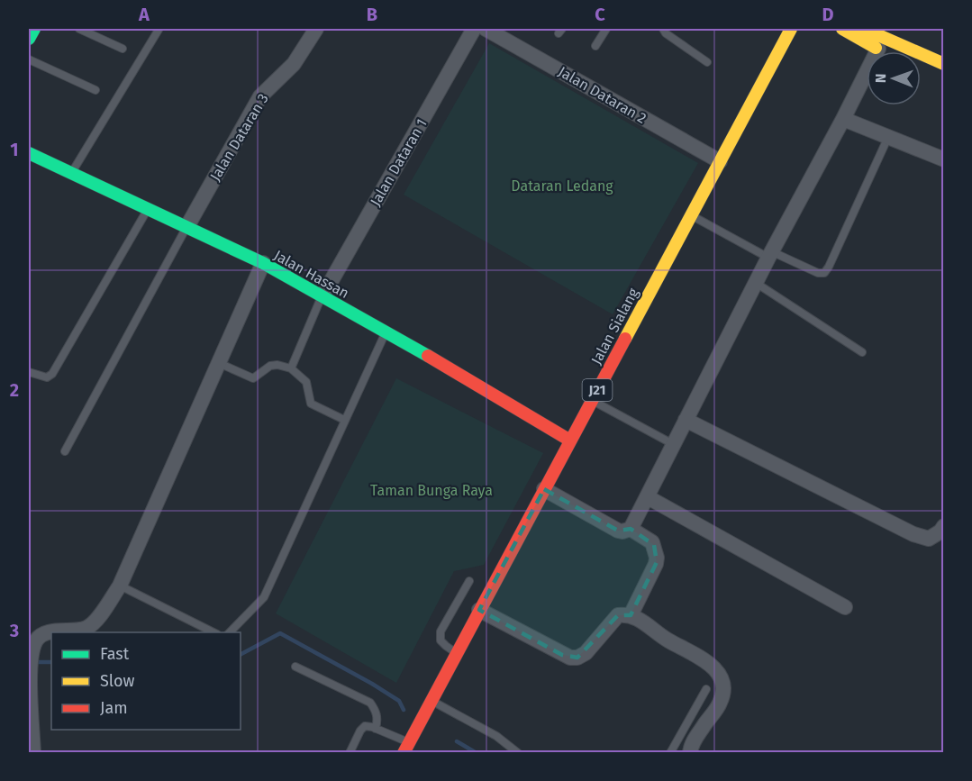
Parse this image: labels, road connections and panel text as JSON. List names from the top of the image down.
{
  "streets": {
    "main road": ["Jalan Hassan", "Jalan Sialang", "J21"],
    "street": ["Jalan Dataran 2", "Jalan Dataran 3", "Jalan Dataran 1"]
  },
  "crossings": [
    ["Jalan Dataran 2", "Jalan Sialang"],
    ["Jalan Dataran 3", "Jalan Hassan"],
    ["Jalan Dataran 1", "Jalan Hassan"],
    ["Jalan Hassan", "Jalan Sialang"]
  ],
  "parks": ["Dataran Ledang", "Taman Bunga Raya"],
  "legend": ["Fast", "Slow", "Jam"],
  "north": "left",
  "grid": {
    "columns": [
      "A",
      "B",
      "C",
      "D"
    ],
    "rows": ["1", "2", "3"]
  }
}
